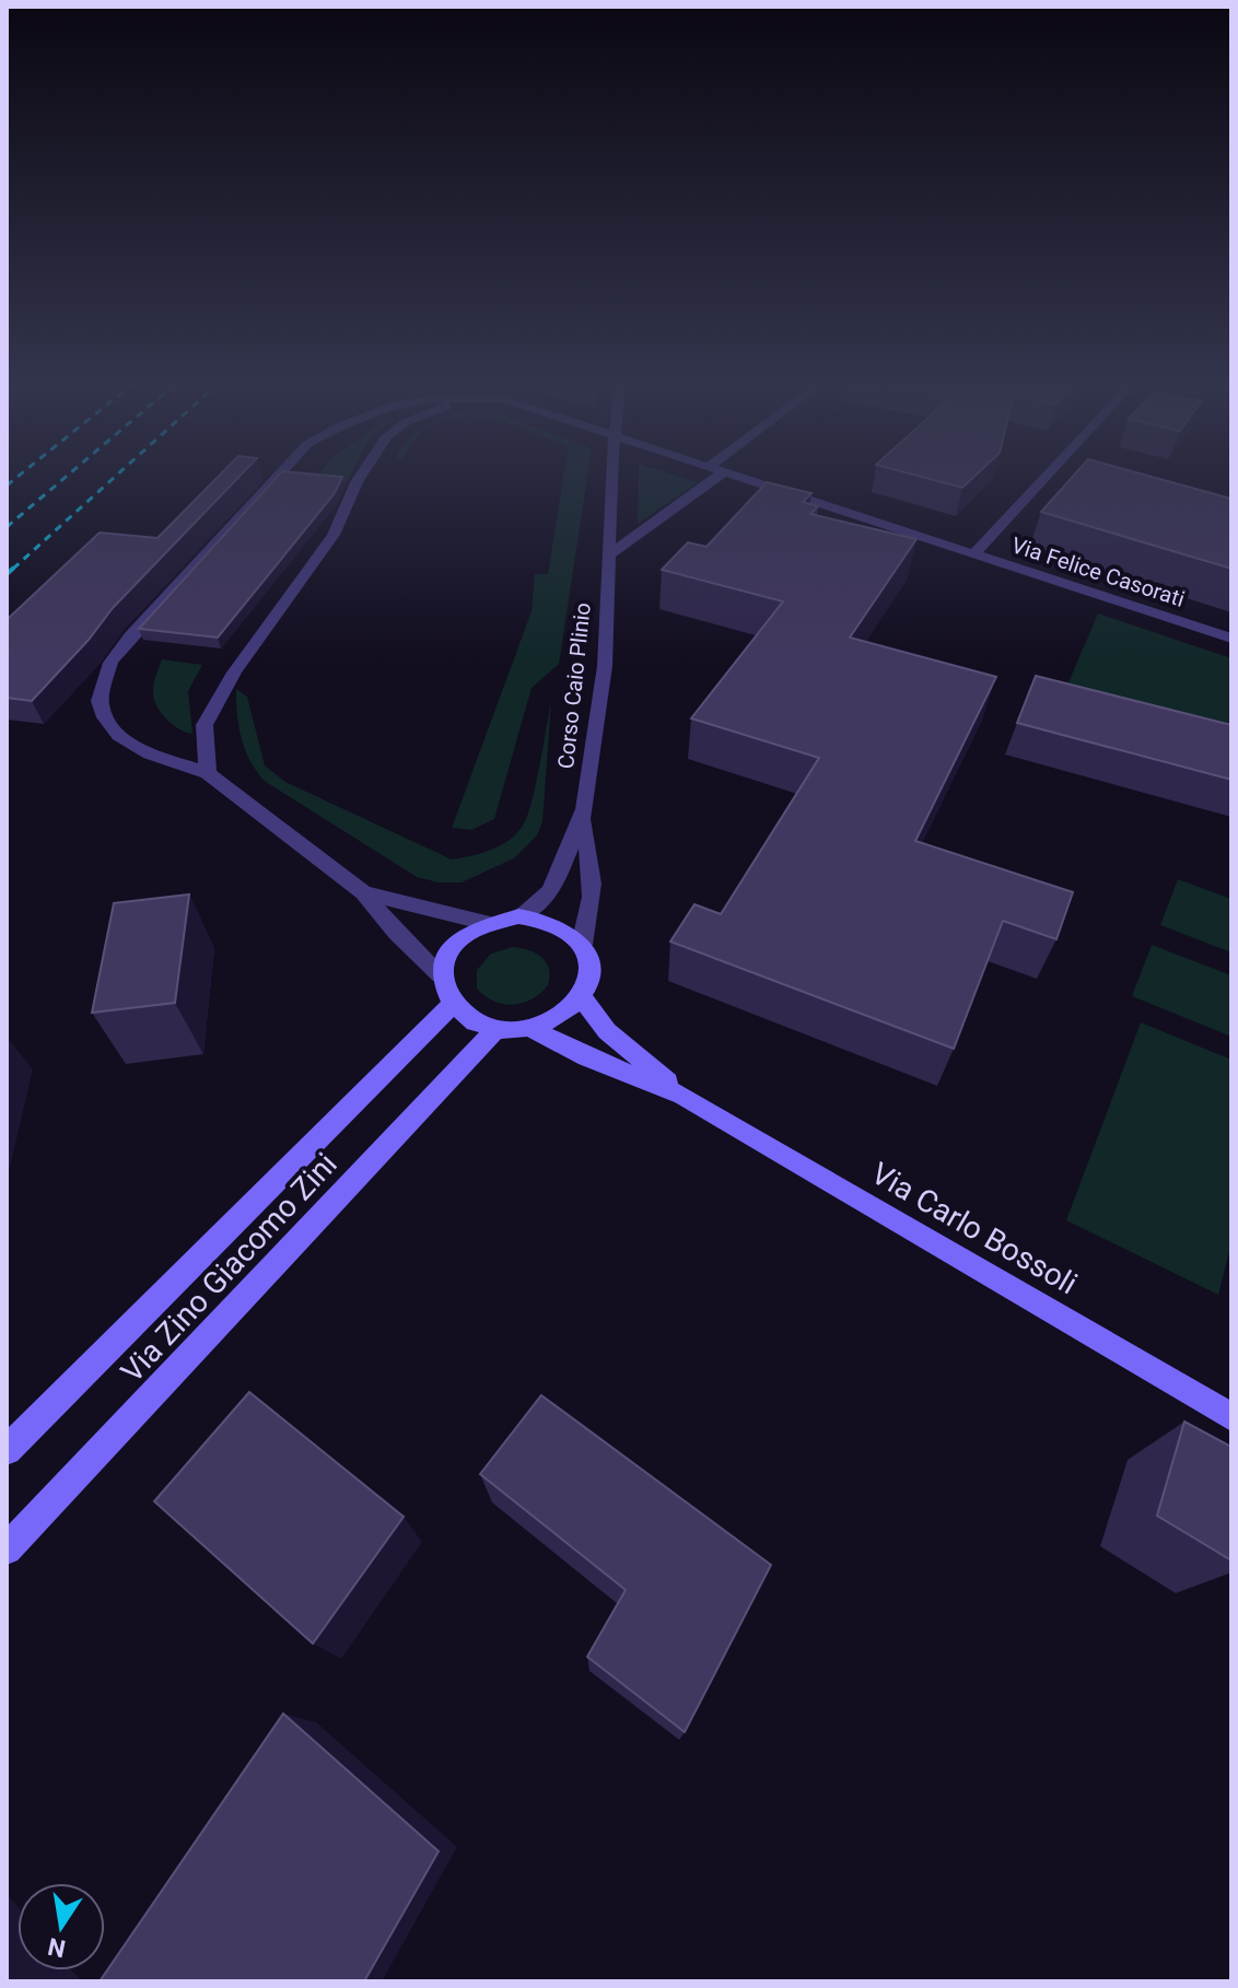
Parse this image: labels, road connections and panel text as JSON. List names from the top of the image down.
{
  "streets": {
    "street": [
      "Via Felice Casorati",
      "Corso Caio Plinio",
      "Via Carlo Bossoli",
      "Via Zino Giacomo Zini"
    ]
  },
  "crossings": [
    ["Corso Caio Plinio", "Via Carlo Bossoli"],
    ["Corso Caio Plinio", "Via Zino Giacomo Zini"],
    ["Via Carlo Bossoli", "Via Zino Giacomo Zini"]
  ],
  "north": "bottom"
}
